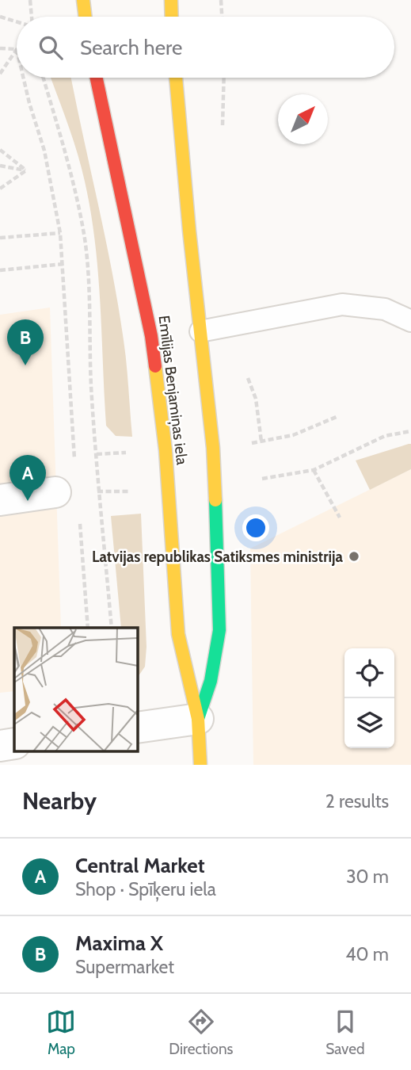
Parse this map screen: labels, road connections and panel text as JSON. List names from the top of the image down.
{
  "streets": {
    "street": ["Emīlijas Benjamiņas iela"]
  },
  "places": ["Latvijas republikas Satiksmes ministrija"],
  "north": "top right",
  "page": {
    "search": "Search here",
    "pins": ["B", "A"],
    "heading": ["Nearby", "2 results"],
    "list": [
      {
        "mark": "A",
        "name": "Central Market",
        "note": "Shop · Spīķeru iela",
        "value": "30 m"
      },
      {
        "mark": "B",
        "name": "Maxima X",
        "note": "Supermarket",
        "value": "40 m"
      }
    ],
    "nav": ["Map", "Directions", "Saved"]
  }
}
